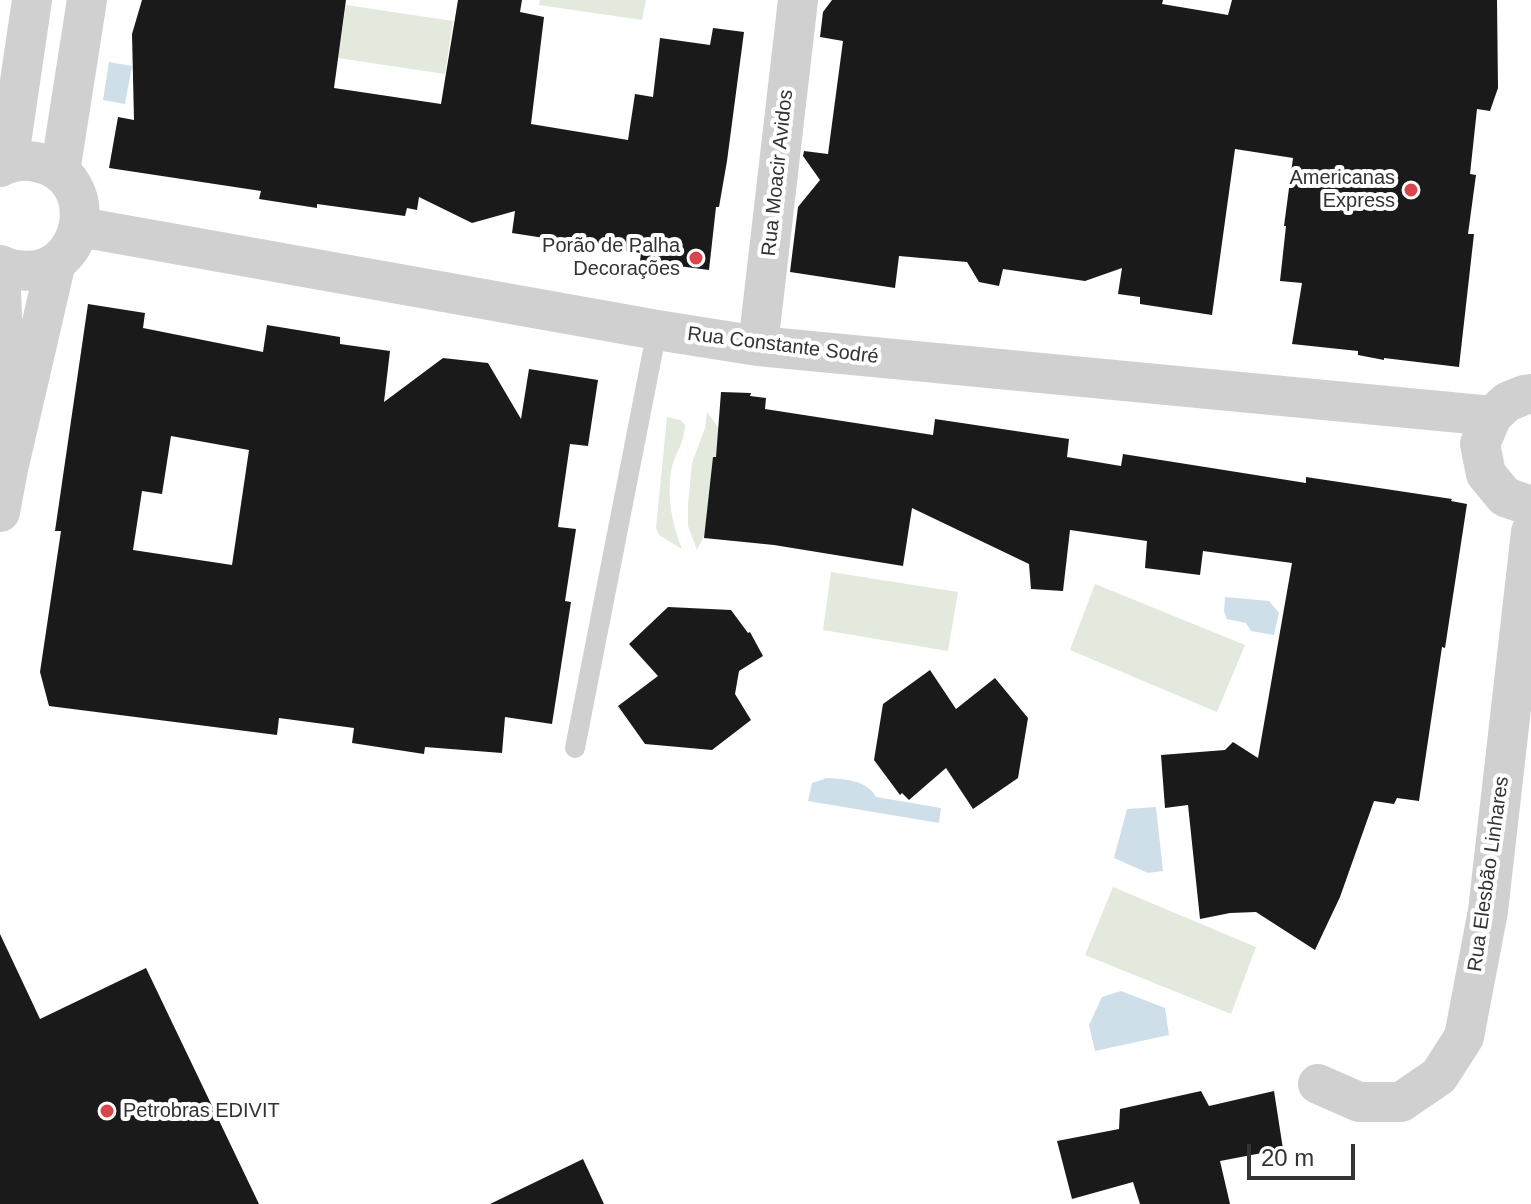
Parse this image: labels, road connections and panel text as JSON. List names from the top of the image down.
{
  "streets": {
    "street": ["Rua Moacir Avidos", "Rua Constante Sodré", "Rua Elesbão Linhares"]
  },
  "crossings": [
    ["Rua Moacir Avidos", "Rua Constante Sodré"]
  ],
  "places": ["Americanas Express", "Porão de Palha Decorações", "Petrobras EDIVIT"],
  "scale_bar": "20 m"
}
